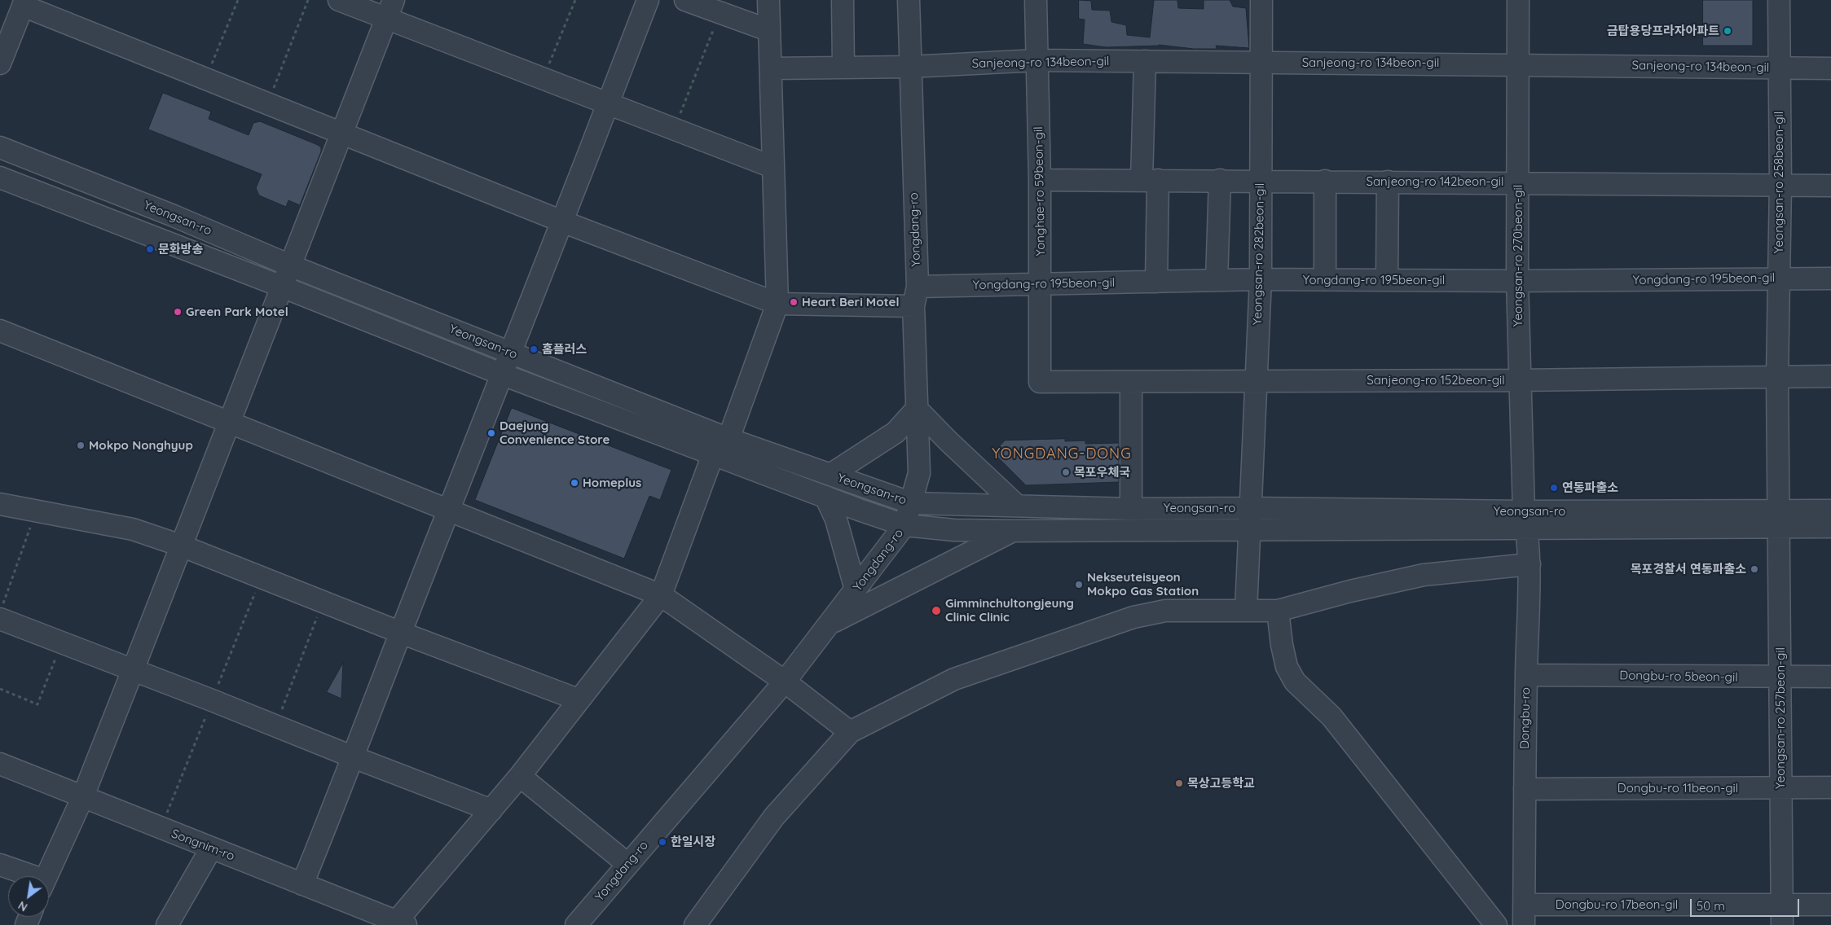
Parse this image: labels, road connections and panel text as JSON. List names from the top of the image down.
{
  "streets": {
    "street": [
      "Sanjeong-ro 134beon-gil",
      "Sanjeong-ro 142beon-gil",
      "Yeongsan-ro 258beon-gil",
      "Yonghae-ro 59beon-gil",
      "Yeongsan-ro",
      "Yongdang-ro",
      "Yeongsan-ro 282beon-gil",
      "Yeongsan-ro 270beon-gil",
      "Yongdang-ro 195beon-gil",
      "Sanjeong-ro 152beon-gil",
      "Dongbu-ro 5beon-gil",
      "Dongbu-ro",
      "Yeongsan-ro 257beon-gil",
      "Dongbu-ro 11beon-gil",
      "Songnim-ro",
      "Dongbu-ro 17beon-gil"
    ]
  },
  "crossings": [
    ["Sanjeong-ro 134beon-gil", "Yeongsan-ro 258beon-gil"],
    ["Sanjeong-ro 134beon-gil", "Yonghae-ro 59beon-gil"],
    ["Sanjeong-ro 134beon-gil", "Yongdang-ro"],
    ["Sanjeong-ro 134beon-gil", "Yeongsan-ro 282beon-gil"],
    ["Sanjeong-ro 134beon-gil", "Yeongsan-ro 270beon-gil"],
    ["Sanjeong-ro 142beon-gil", "Yeongsan-ro 258beon-gil"],
    ["Sanjeong-ro 142beon-gil", "Yonghae-ro 59beon-gil"],
    ["Sanjeong-ro 142beon-gil", "Yeongsan-ro 282beon-gil"],
    ["Sanjeong-ro 142beon-gil", "Yeongsan-ro 270beon-gil"],
    ["Yeongsan-ro 258beon-gil", "Yeongsan-ro"],
    ["Yeongsan-ro 258beon-gil", "Yongdang-ro 195beon-gil"],
    ["Yeongsan-ro 258beon-gil", "Sanjeong-ro 152beon-gil"],
    ["Yeongsan-ro 258beon-gil", "Yeongsan-ro 257beon-gil"],
    ["Yonghae-ro 59beon-gil", "Yongdang-ro 195beon-gil"],
    ["Yonghae-ro 59beon-gil", "Sanjeong-ro 152beon-gil"],
    ["Yeongsan-ro", "Yongdang-ro"],
    ["Yeongsan-ro", "Yeongsan-ro 282beon-gil"],
    ["Yeongsan-ro", "Yeongsan-ro 270beon-gil"],
    ["Yeongsan-ro", "Dongbu-ro"],
    ["Yeongsan-ro", "Yeongsan-ro 257beon-gil"],
    ["Yongdang-ro", "Yongdang-ro 195beon-gil"],
    ["Yeongsan-ro 282beon-gil", "Yongdang-ro 195beon-gil"],
    ["Yeongsan-ro 282beon-gil", "Sanjeong-ro 152beon-gil"],
    ["Yeongsan-ro 270beon-gil", "Yongdang-ro 195beon-gil"],
    ["Yeongsan-ro 270beon-gil", "Sanjeong-ro 152beon-gil"],
    ["Yeongsan-ro 270beon-gil", "Dongbu-ro"],
    ["Dongbu-ro 5beon-gil", "Dongbu-ro"],
    ["Dongbu-ro 5beon-gil", "Yeongsan-ro 257beon-gil"],
    ["Dongbu-ro", "Dongbu-ro 11beon-gil"],
    ["Dongbu-ro", "Dongbu-ro 17beon-gil"],
    ["Yeongsan-ro 257beon-gil", "Dongbu-ro 11beon-gil"],
    ["Yeongsan-ro 257beon-gil", "Dongbu-ro 17beon-gil"]
  ],
  "districts": ["YONGDANG-DONG"],
  "places": [
    "금탑용당프라자아파트",
    "문화방송",
    "Heart Beri Motel",
    "Green Park Motel",
    "홈플러스",
    "Daejung Convenience Store",
    "Mokpo Nonghyup",
    "목포우체국",
    "Homeplus",
    "연동파출소",
    "목포경찰서 연동파출소",
    "Nekseuteisyeon Mokpo Gas Station",
    "Gimminchultongjeung Clinic Clinic",
    "목상고등학교",
    "한일시장"
  ],
  "scale_bar": "50 m",
  "north": "bottom left"
}
